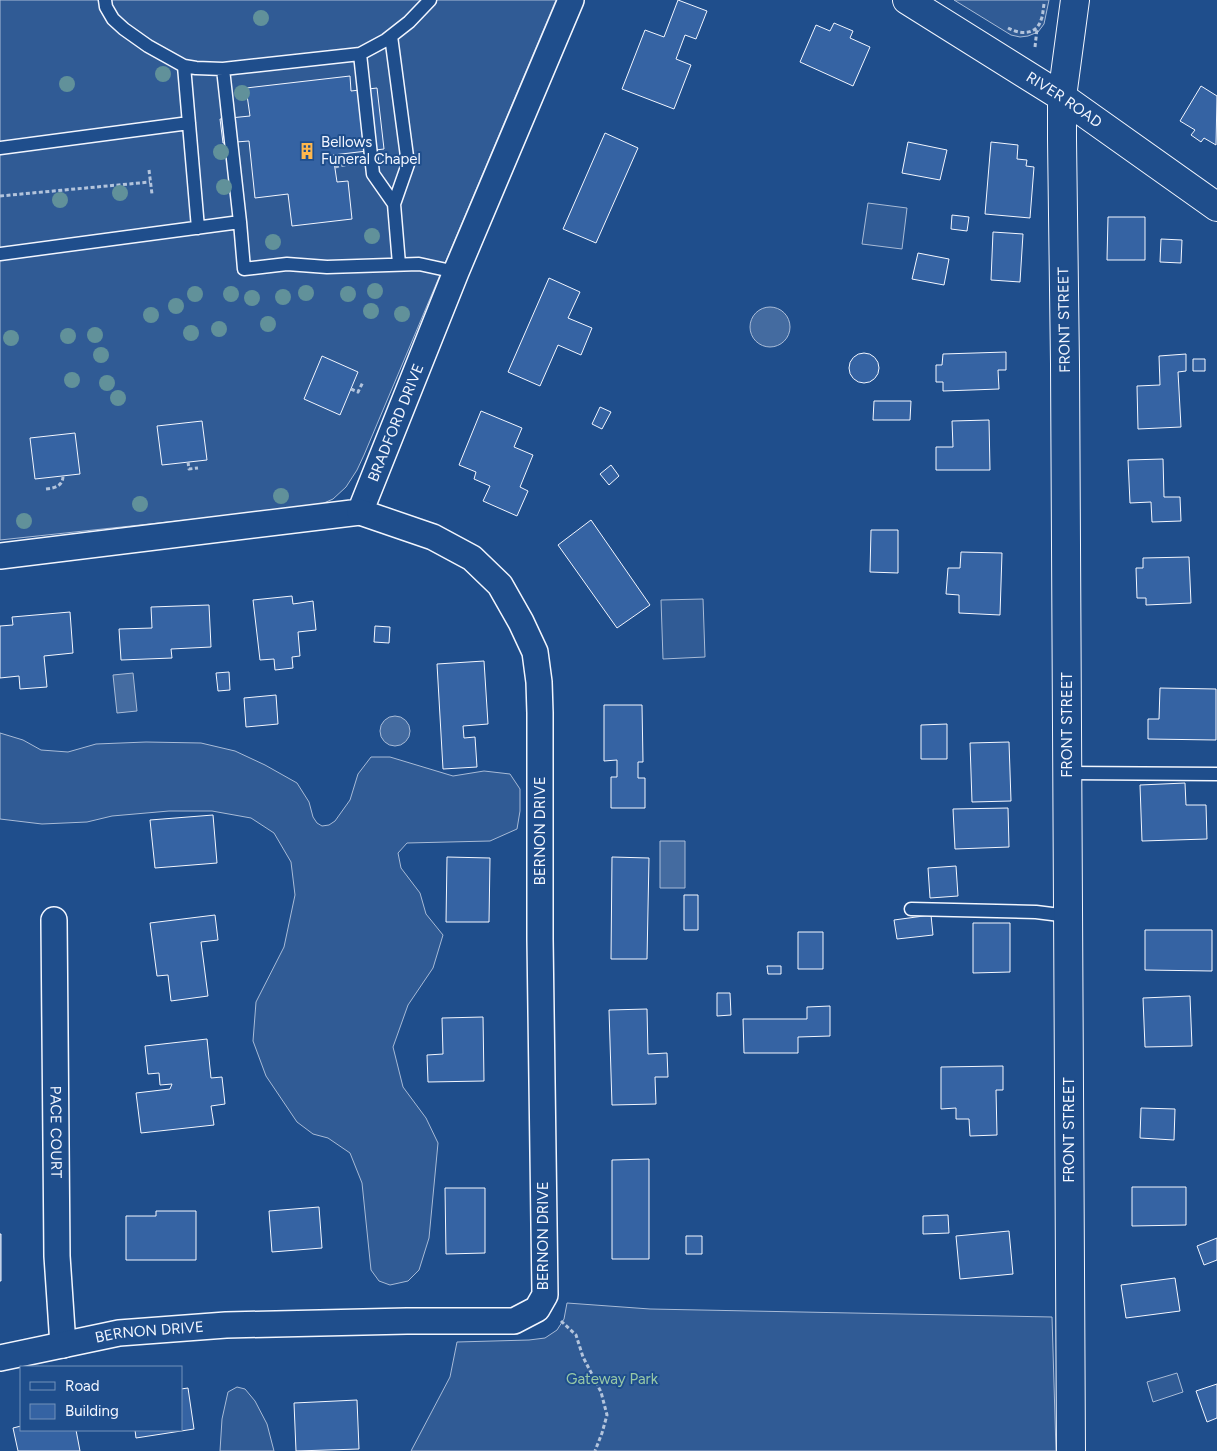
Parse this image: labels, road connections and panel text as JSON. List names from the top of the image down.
{
  "streets": {
    "main road": ["RIVER ROAD", "FRONT STREET"],
    "street": ["BRADFORD DRIVE", "BERNON DRIVE", "PACE COURT"]
  },
  "crossings": [
    ["RIVER ROAD", "FRONT STREET"],
    ["BRADFORD DRIVE", "BERNON DRIVE"],
    ["BERNON DRIVE", "PACE COURT"]
  ],
  "parks": ["Gateway Park"],
  "places": {
    "building": ["Bellows Funeral Chapel"]
  },
  "legend": ["Road", "Building"]
}
